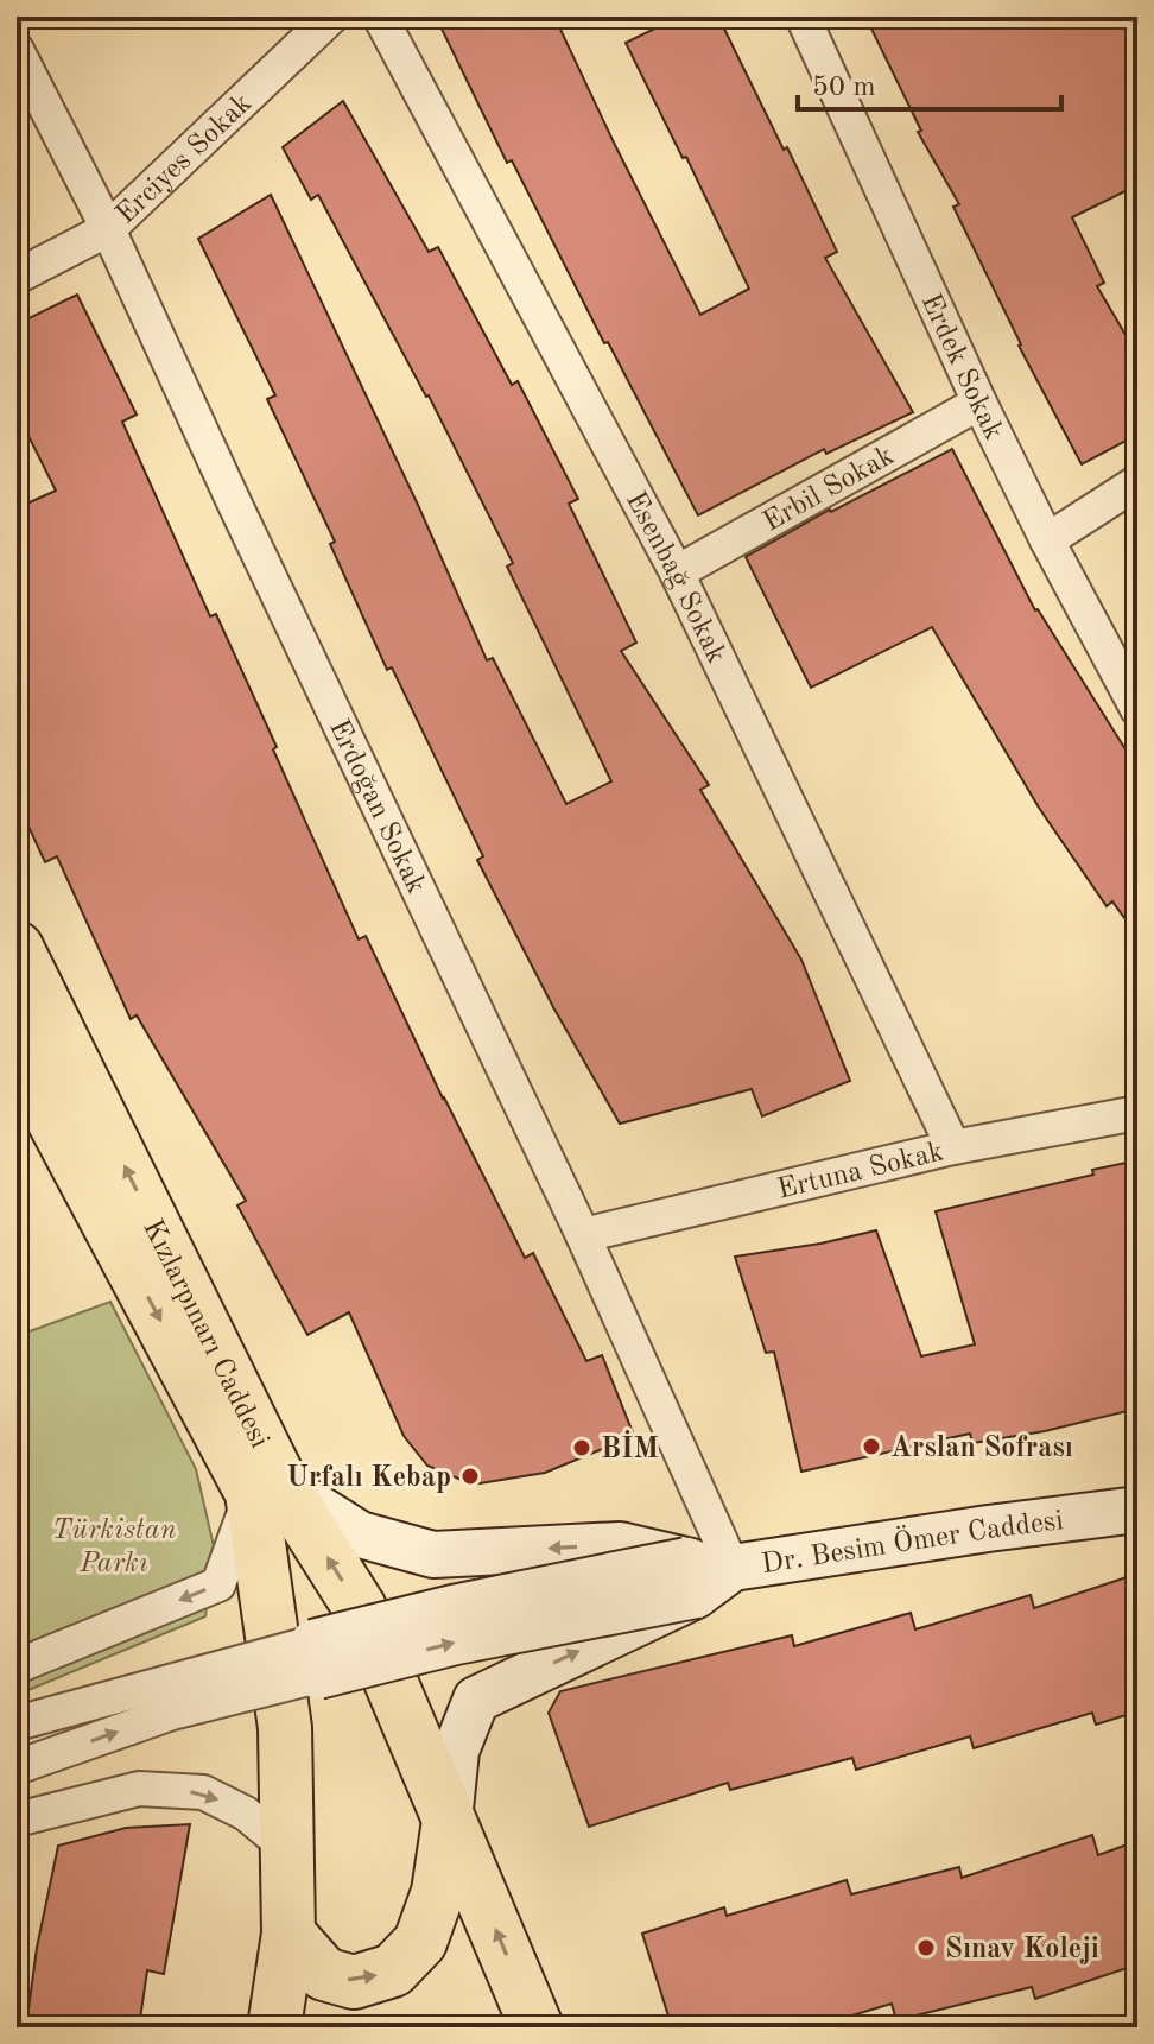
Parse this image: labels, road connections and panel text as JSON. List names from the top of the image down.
{
  "streets": {
    "main road": ["Kızlarpınarı Caddesi", "Dr. Besim Ömer Caddesi"],
    "street": [
      "Erciyes Sokak",
      "Erdek Sokak",
      "Erbil Sokak",
      "Esenbağ Sokak",
      "Erdoğan Sokak",
      "Ertuna Sokak"
    ]
  },
  "crossings": [
    ["Erciyes Sokak", "Erdoğan Sokak"],
    ["Erdek Sokak", "Erbil Sokak"],
    ["Erbil Sokak", "Esenbağ Sokak"],
    ["Esenbağ Sokak", "Ertuna Sokak"],
    ["Erdoğan Sokak", "Ertuna Sokak"],
    ["Erdoğan Sokak", "Dr. Besim Ömer Caddesi"]
  ],
  "parks": ["Türkistan Parkı"],
  "places": [
    "Arslan Sofrası",
    "BİM",
    "Urfalı Kebap",
    "Sınav Koleji"
  ],
  "scale_bar": "50 m"
}
